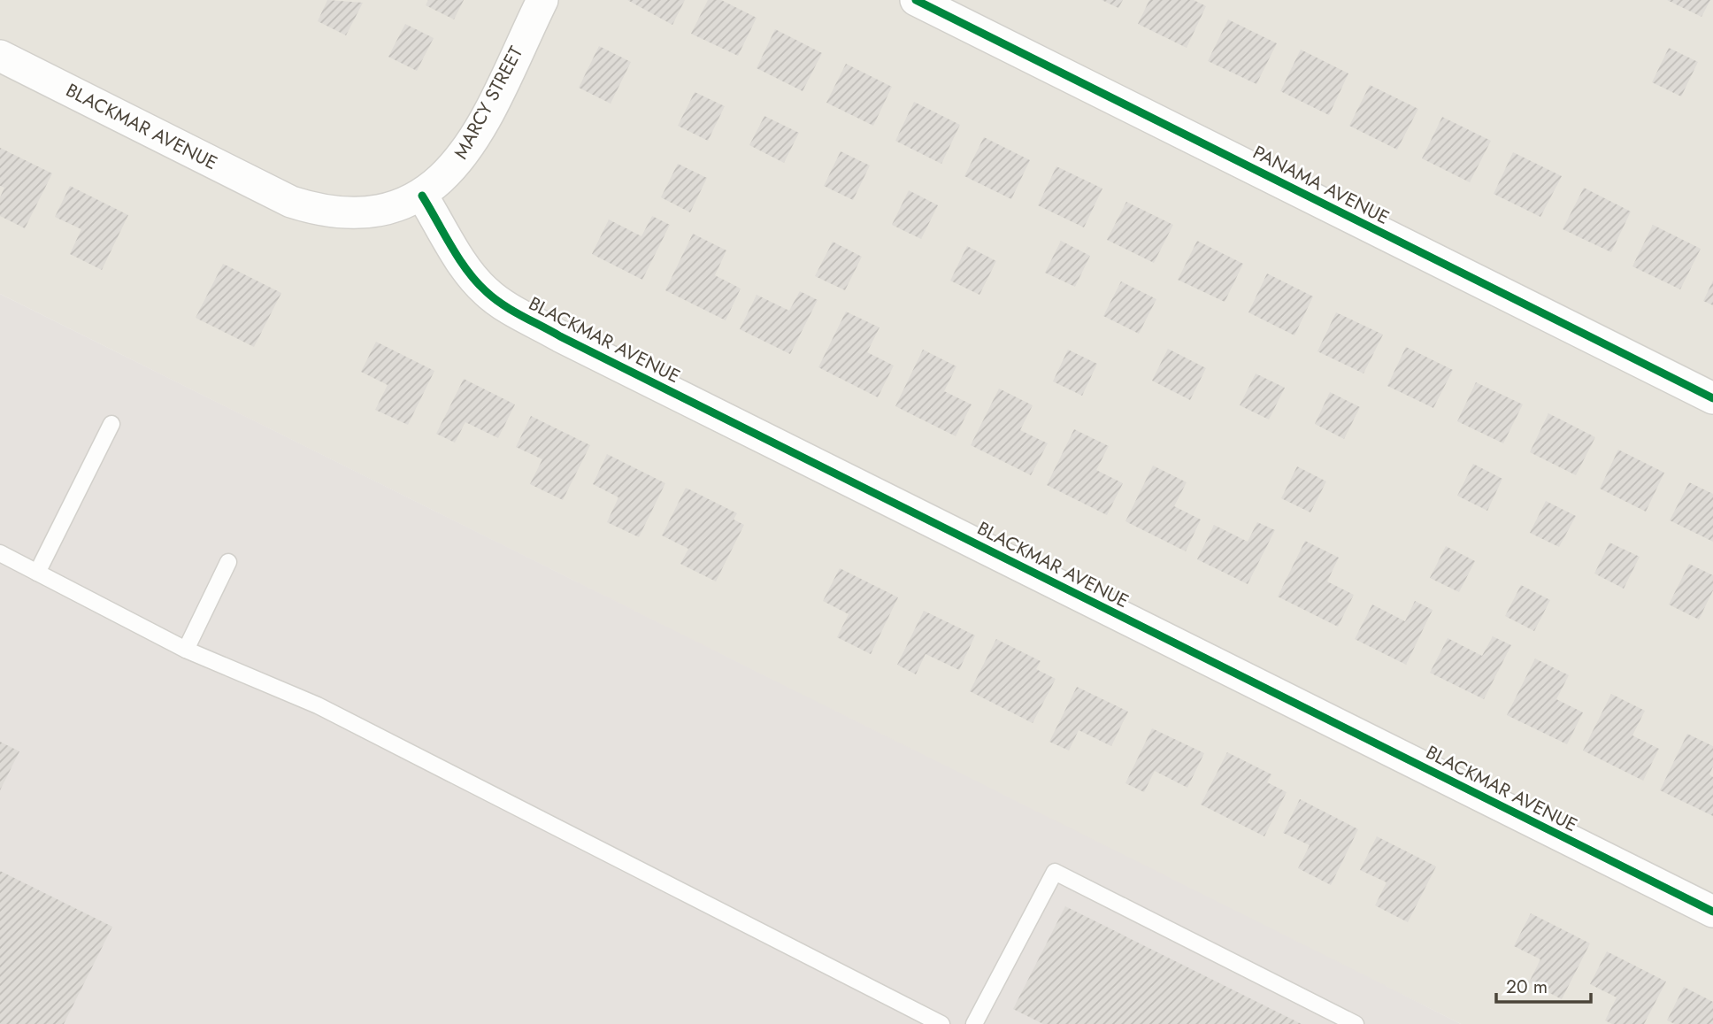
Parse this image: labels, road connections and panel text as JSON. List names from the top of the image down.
{
  "streets": {
    "street": ["MARCY STREET", "BLACKMAR AVENUE", "PANAMA AVENUE"]
  },
  "crossings": [
    ["MARCY STREET", "BLACKMAR AVENUE"]
  ],
  "scale_bar": "20 m"
}
